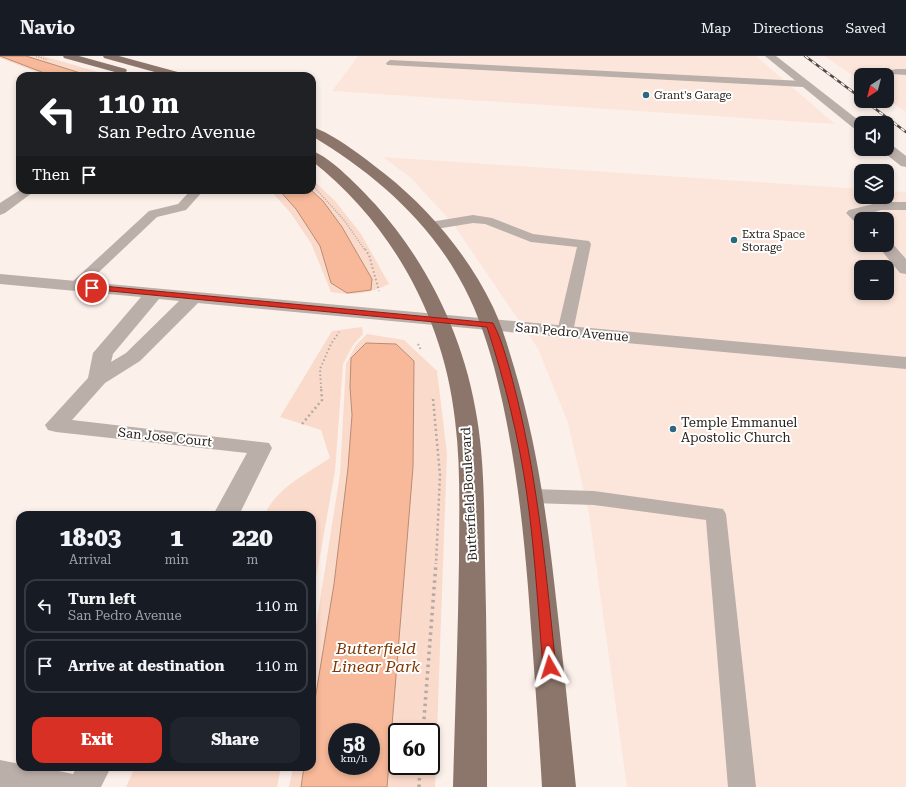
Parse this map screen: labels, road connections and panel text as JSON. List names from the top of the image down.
{
  "streets": {
    "main road": ["Butterfield Boulevard"],
    "street": ["San Pedro Avenue", "San Jose Court"]
  },
  "crossings": [
    ["San Pedro Avenue", "San Jose Court"],
    ["San Pedro Avenue", "Butterfield Boulevard"]
  ],
  "parks": ["Butterfield Linear Park"],
  "places": ["Grant's Garage", "Extra Space Storage", "Temple Emmanuel Apostolic Church"],
  "north": "bottom left",
  "page": {
    "header": "Navio",
    "nav": ["Map", "Directions", "Saved"],
    "map_buttons": ["+", "−"],
    "turn": ["110 m", "San Pedro Avenue"],
    "then": "Then",
    "eta": [
      "18:03",
      "Arrival",
      "1",
      "min",
      "220",
      "m"
    ],
    "list": [
      {
        "name": "Turn left",
        "note": "San Pedro Avenue",
        "value": "110 m"
      },
      {
        "name": "Arrive at destination",
        "value": "110 m"
      }
    ],
    "buttons": ["Exit", "Share"],
    "speed": "58 km/h",
    "limit": "60"
  }
}
